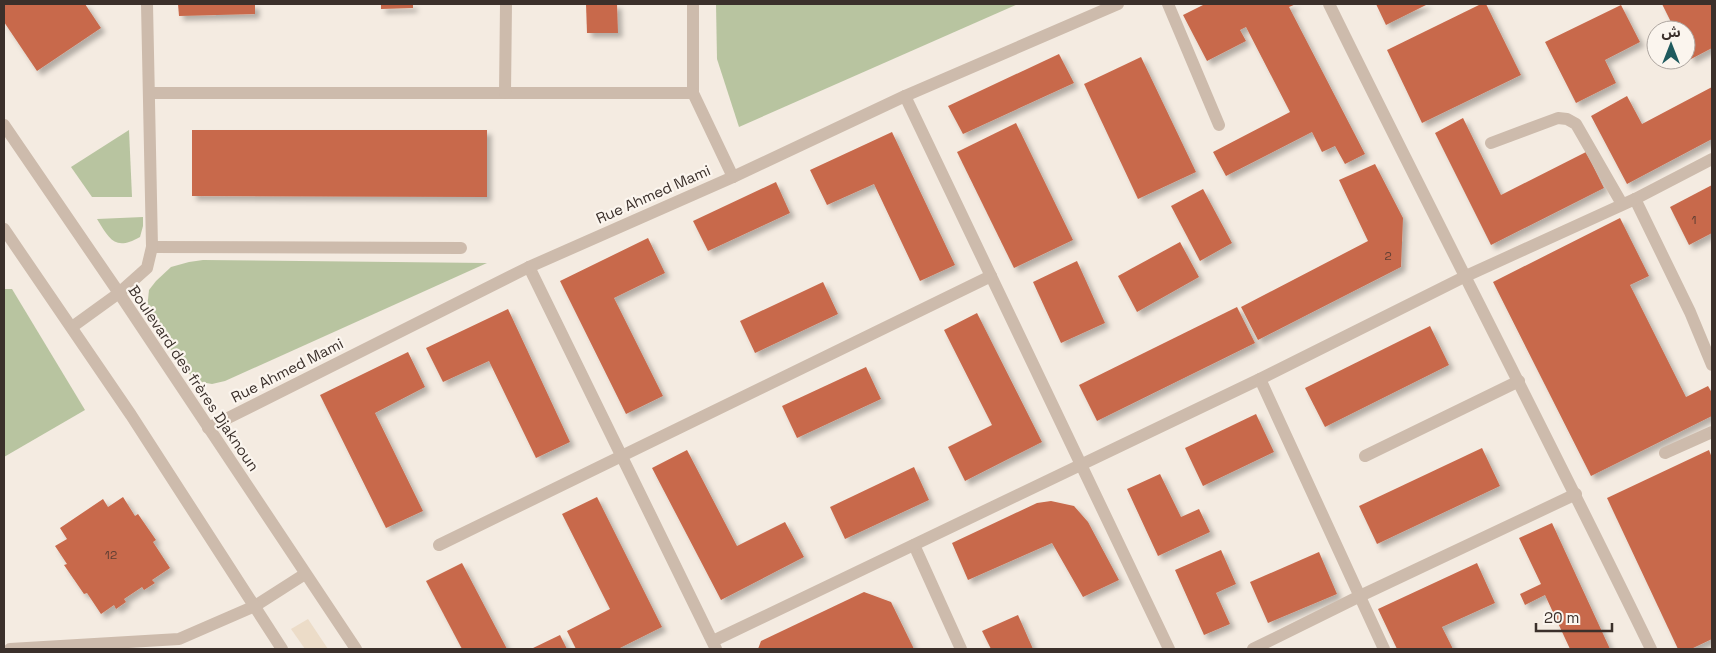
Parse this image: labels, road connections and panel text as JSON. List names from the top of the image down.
{
  "streets": {
    "street": ["Rue Ahmed Mami", "Boulevard des frères Djaknoun"]
  },
  "crossings": [
    ["Rue Ahmed Mami", "Boulevard des frères Djaknoun"]
  ],
  "house_numbers": ["1", "2", "12"],
  "scale_bar": "20 m",
  "north": "top"
}
